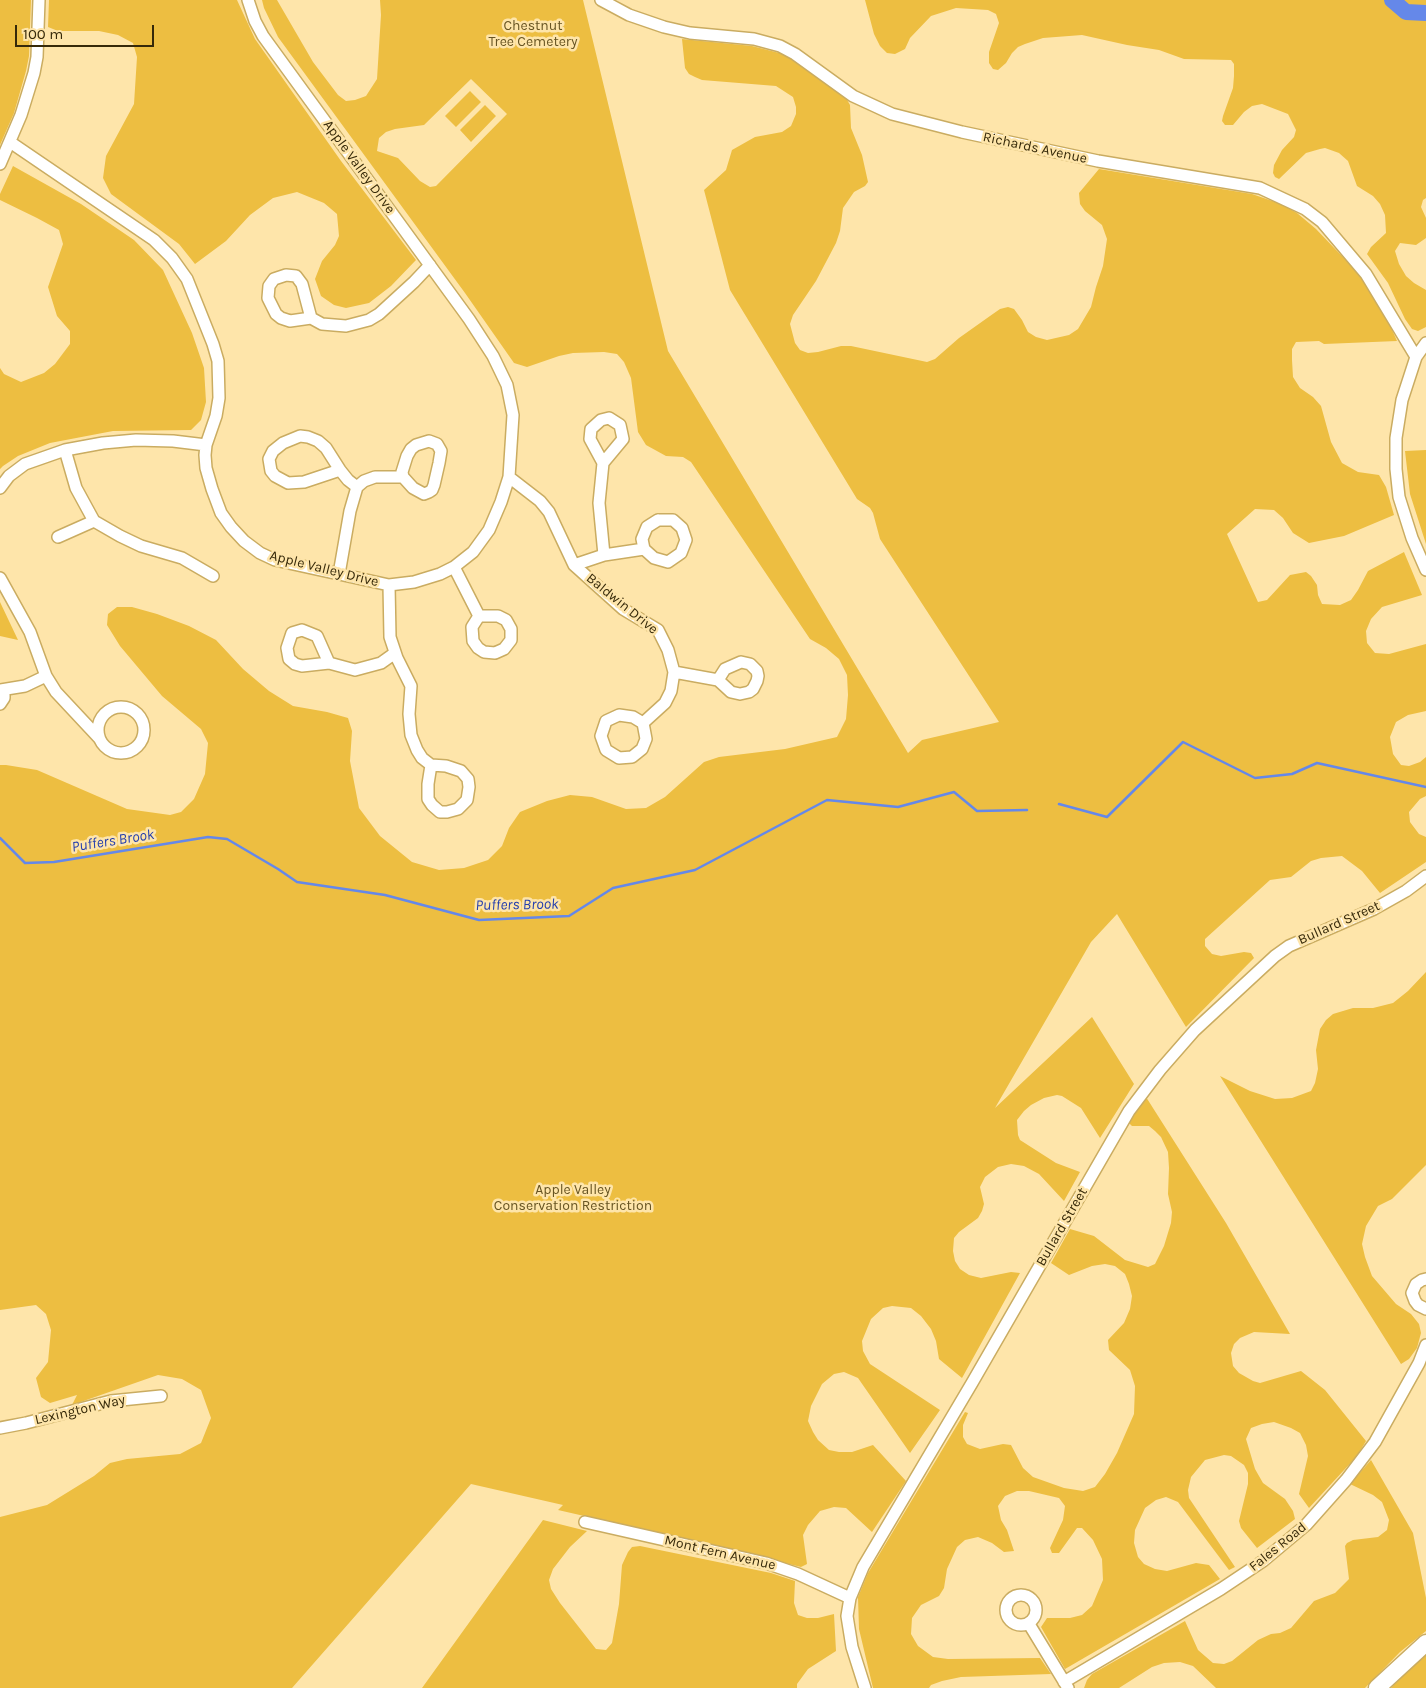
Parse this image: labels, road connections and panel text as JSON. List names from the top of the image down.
{
  "streets": {
    "street": [
      "Richards Avenue",
      "Apple Valley Drive",
      "Baldwin Drive",
      "Bullard Street",
      "Lexington Way",
      "Fales Road",
      "Mont Fern Avenue"
    ]
  },
  "crossings": [
    ["Apple Valley Drive", "Baldwin Drive"],
    ["Bullard Street", "Mont Fern Avenue"]
  ],
  "water": ["Puffers Brook"],
  "parks": ["Chestnut Tree Cemetery", "Apple Valley Conservation Restriction"],
  "scale_bar": "100 m"
}
